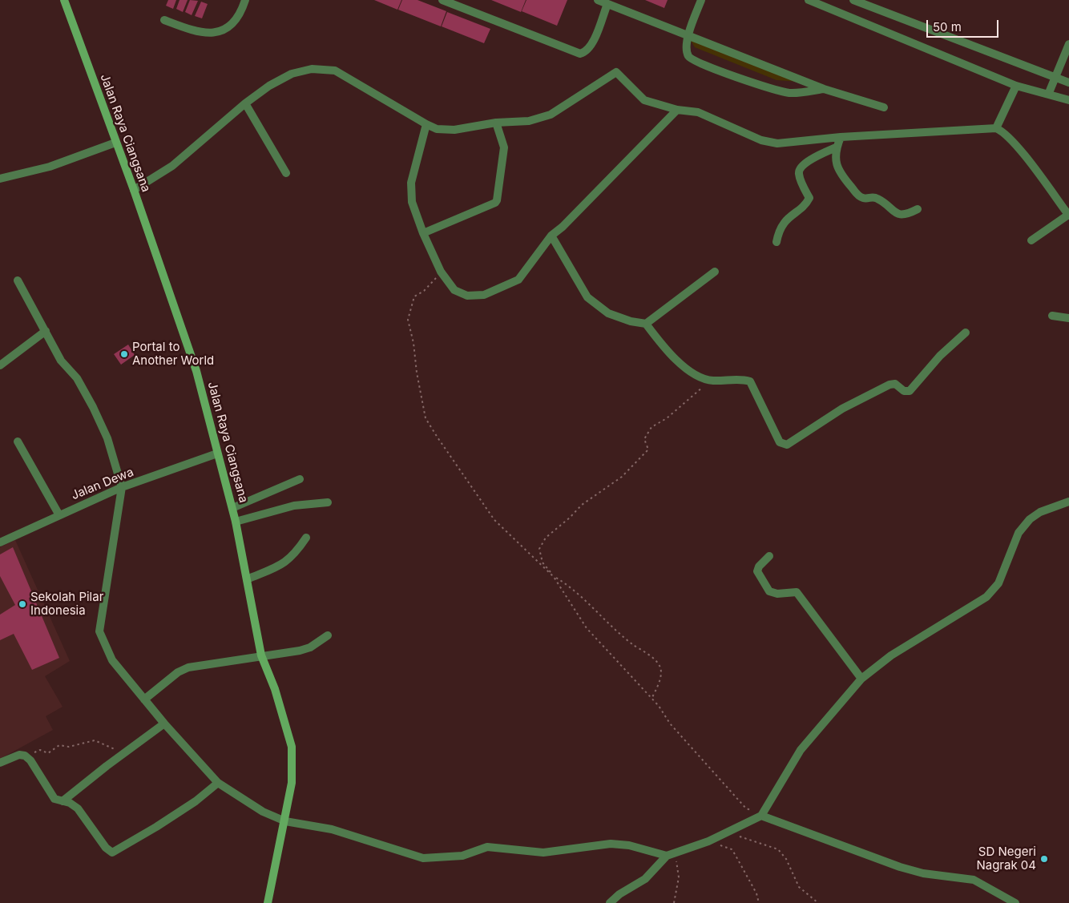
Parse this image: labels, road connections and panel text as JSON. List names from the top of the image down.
{
  "streets": {
    "main road": ["Jalan Raya Ciangsana"],
    "street": ["Jalan Dewa"]
  },
  "crossings": [
    ["Jalan Raya Ciangsana", "Jalan Dewa"]
  ],
  "places": ["Portal to Another World", "Sekolah Pilar Indonesia", "SD Negeri Nagrak 04"],
  "scale_bar": "50 m"
}
